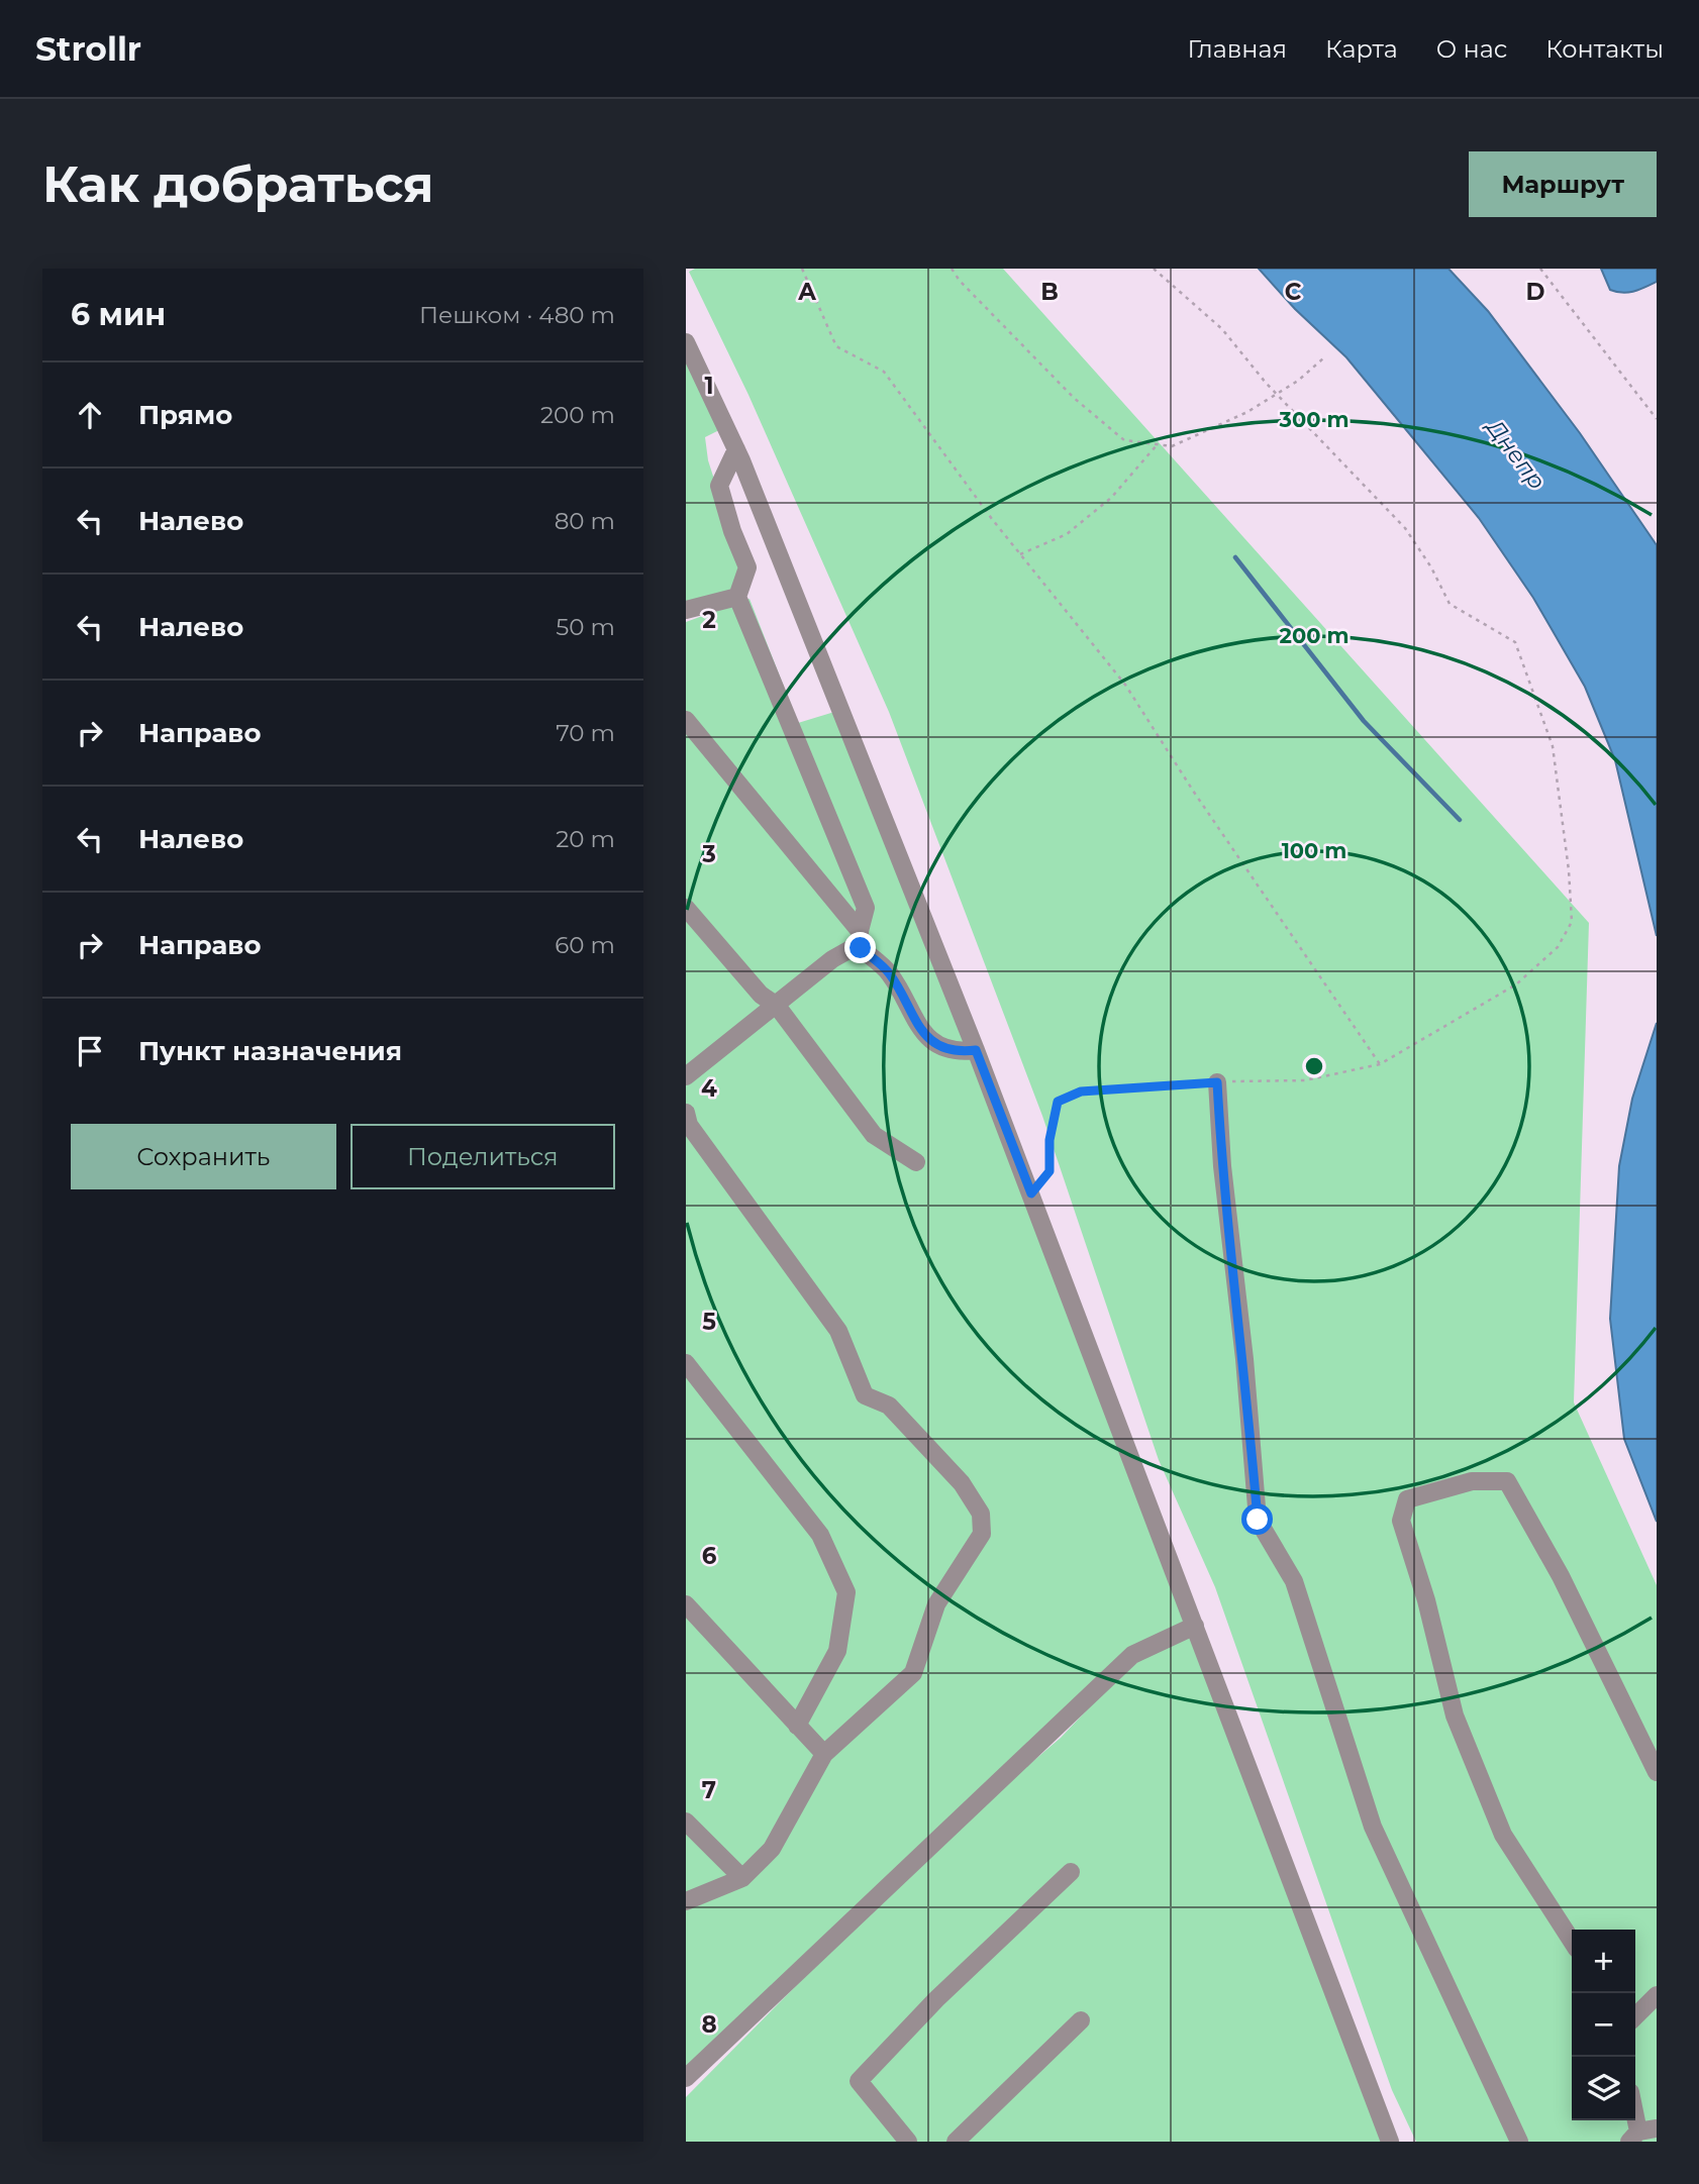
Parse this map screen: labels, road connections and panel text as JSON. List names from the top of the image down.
{
  "water": ["Днепр"],
  "page": {
    "header": "Strollr",
    "nav": [
      "Главная",
      "Карта",
      "О нас",
      "Контакты"
    ],
    "buttons": [
      "Маршрут",
      ["Сохранить", "Поделиться"]
    ],
    "title": "Как добраться",
    "heading": ["6 мин", "Пешком · 480 m"],
    "list": [
      ["Прямо", "200 m"],
      ["Налево", "80 m"],
      ["Налево", "50 m"],
      ["Направо", "70 m"],
      ["Налево", "20 m"],
      ["Направо", "60 m"],
      "Пункт назначения"
    ],
    "map_buttons": ["+", "−"]
  },
  "grid": {
    "columns": [
      "A",
      "B",
      "C",
      "D"
    ],
    "rows": [
      "1",
      "2",
      "3",
      "4",
      "5",
      "6",
      "7",
      "8"
    ]
  },
  "rings": ["300 m", "200 m", "100 m"]
}
